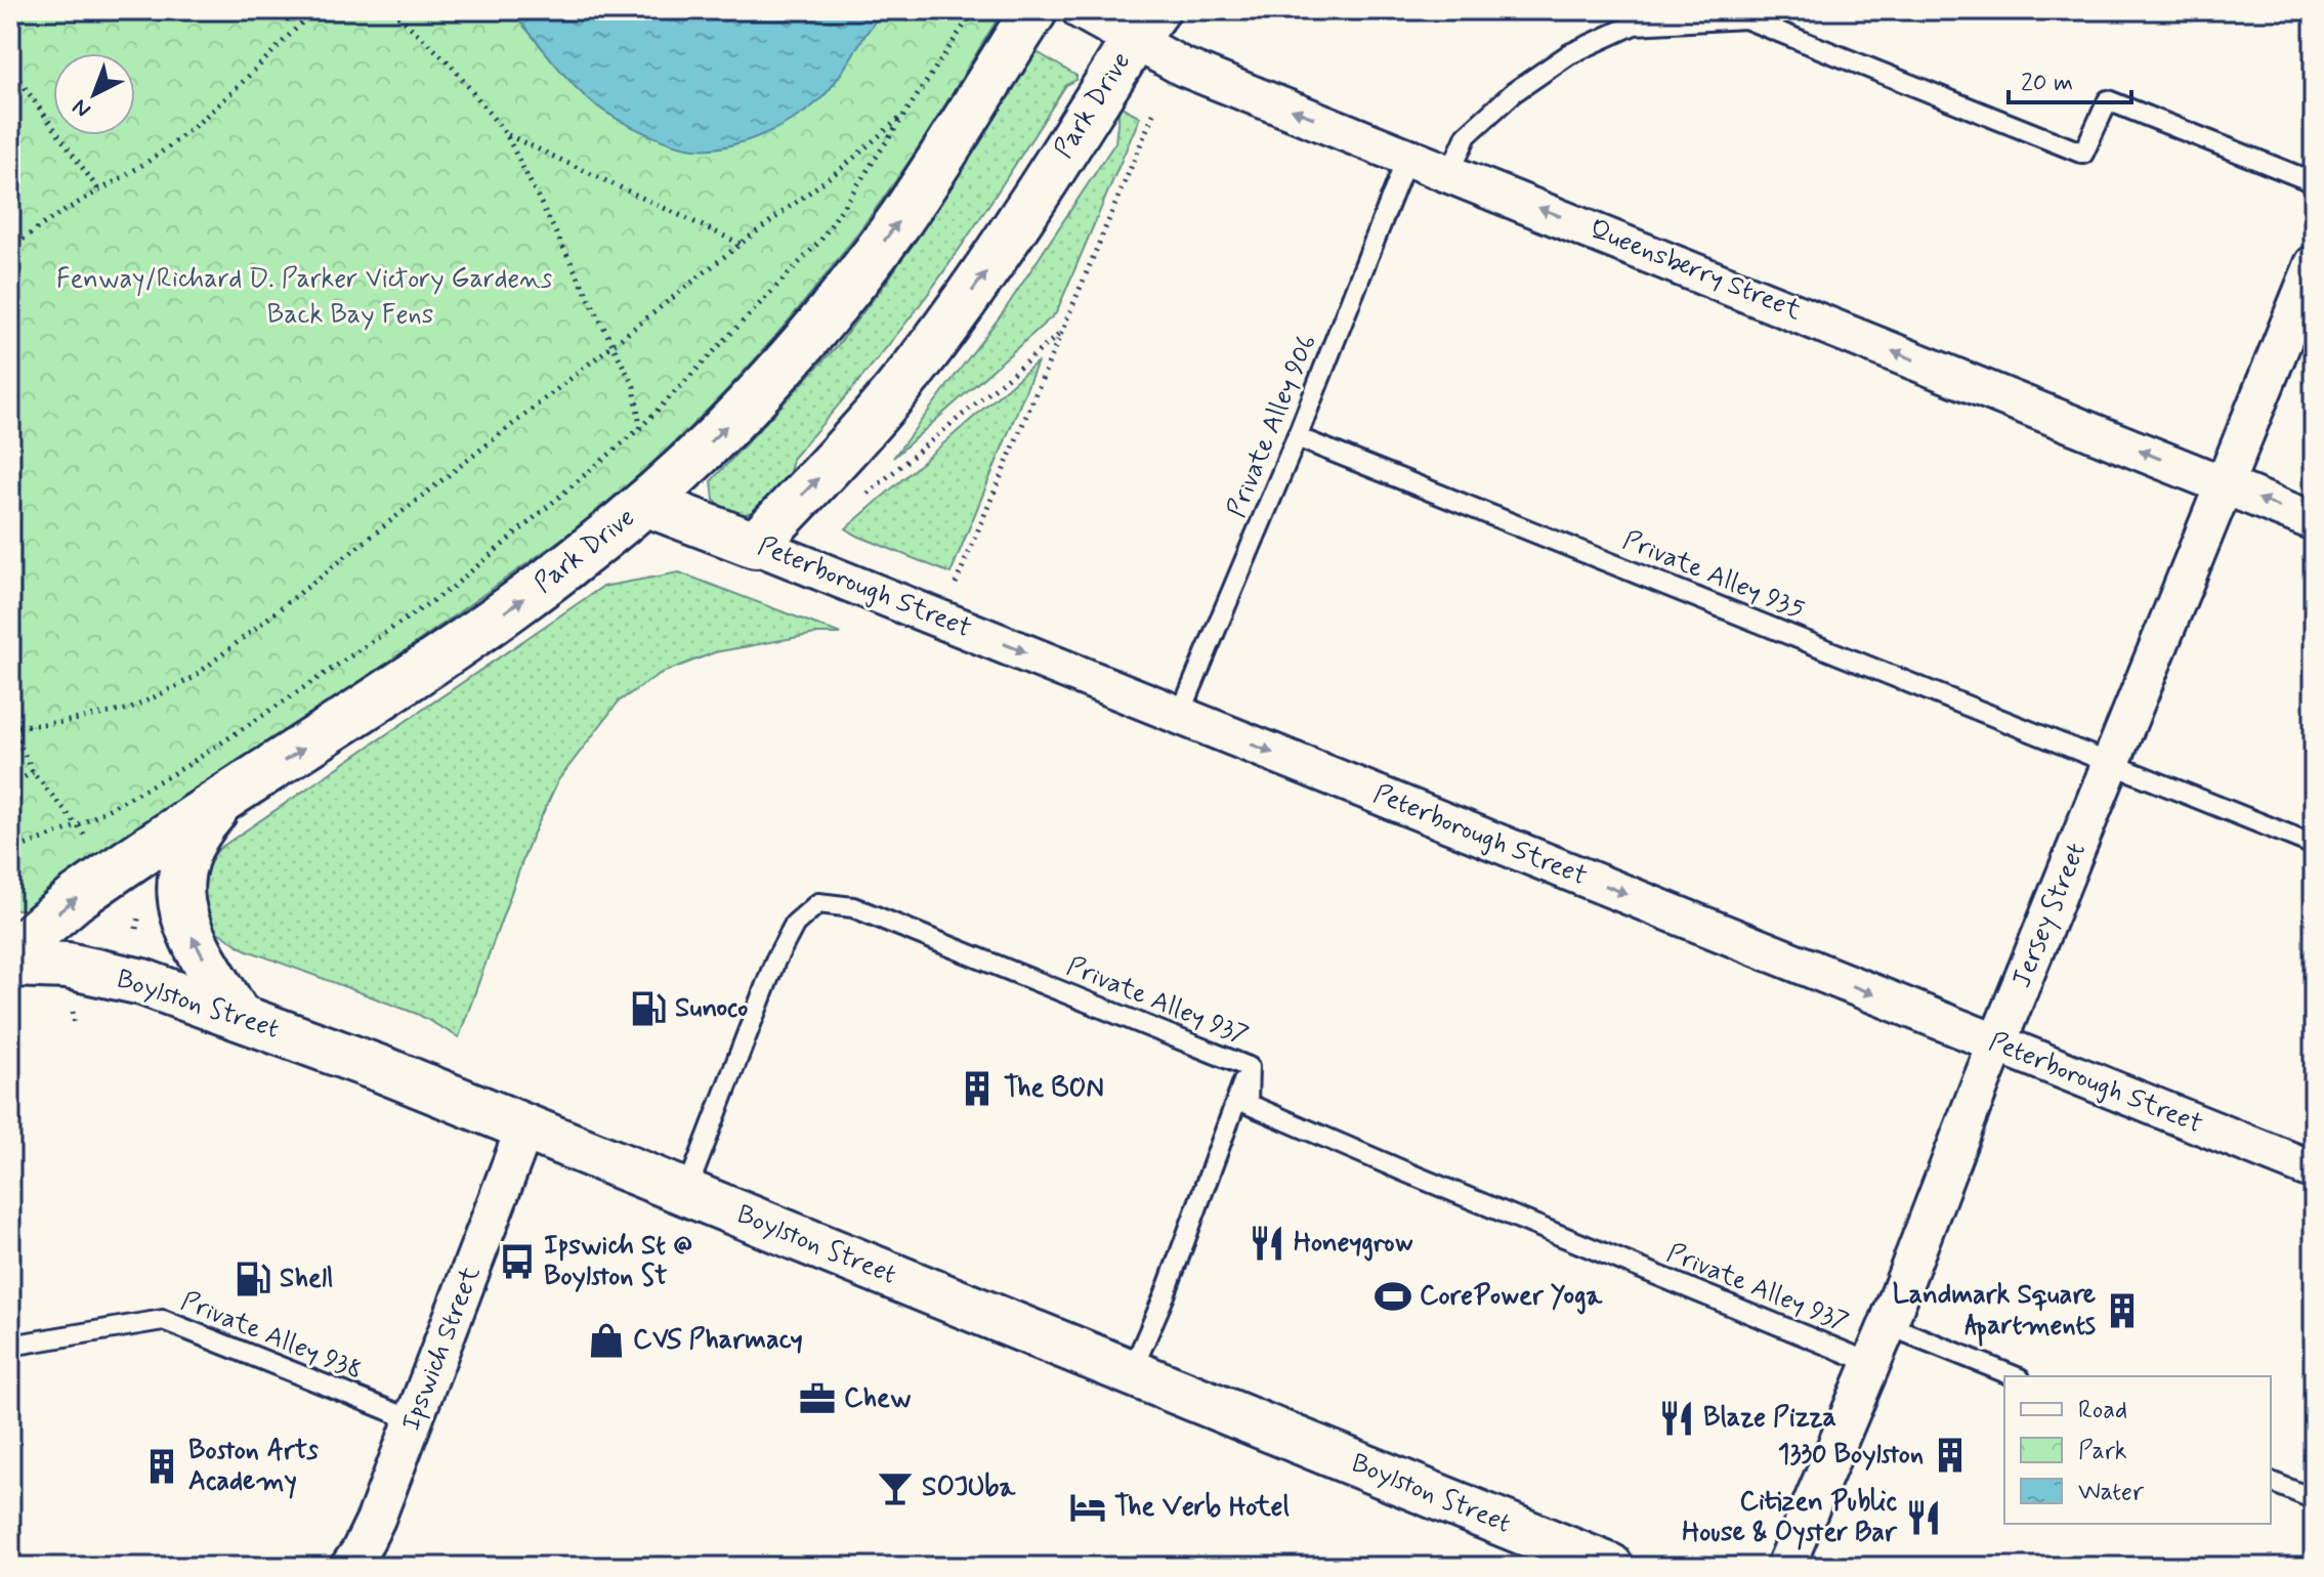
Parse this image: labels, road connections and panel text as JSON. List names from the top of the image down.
{
  "streets": {
    "main road": ["Park Drive", "Peterborough Street", "Boylston Street"],
    "street": ["Queensberry Street", "Jersey Street", "Ipswich Street"],
    "lane": [
      "Private Alley 906",
      "Private Alley 935",
      "Private Alley 937",
      "Private Alley 938"
    ]
  },
  "crossings": [
    ["Park Drive", "Queensberry Street"],
    ["Park Drive", "Peterborough Street"],
    ["Park Drive", "Boylston Street"],
    ["Queensberry Street", "Private Alley 906"],
    ["Queensberry Street", "Jersey Street"],
    ["Private Alley 906", "Private Alley 935"],
    ["Private Alley 906", "Peterborough Street"],
    ["Private Alley 935", "Jersey Street"],
    ["Peterborough Street", "Jersey Street"],
    ["Jersey Street", "Private Alley 937"],
    ["Private Alley 937", "Boylston Street"],
    ["Boylston Street", "Ipswich Street"],
    ["Private Alley 938", "Ipswich Street"]
  ],
  "one_way": ["Park Drive", "Queensberry Street", "Peterborough Street"],
  "parks": ["Fenway/Richard D. Parker Victory Gardens", "Back Bay Fens"],
  "places": {
    "fuel station": ["Sunoco", "Shell"],
    "building": [
      "The BON",
      "Landmark Square Apartments",
      "1330 Boylston",
      "Boston Arts Academy"
    ],
    "restaurant": ["Honeygrow", "Blaze Pizza", "Citizen Public House & Oyster Bar"],
    "bus stop": ["Ipswich St @ Boylston St"],
    "sports": ["CorePower Yoga"],
    "shop": ["CVS Pharmacy"],
    "office": ["Chew"],
    "bar": ["SOJUba"],
    "hotel": ["The Verb Hotel"]
  },
  "legend": ["Road", "Park", "Water"],
  "scale_bar": "20 m",
  "north": "bottom left"
}
